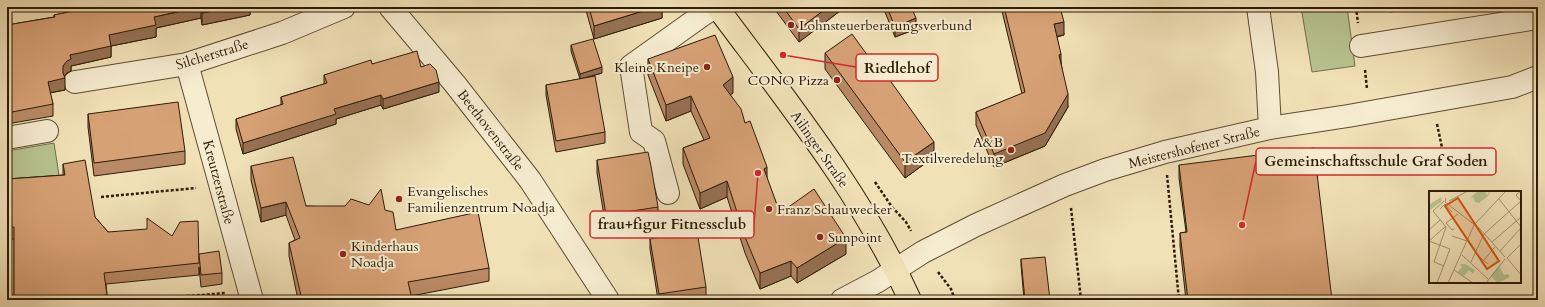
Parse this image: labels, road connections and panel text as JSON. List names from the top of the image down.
{
  "streets": {
    "main road": ["Ailinger Straße"],
    "street": [
      "Silcherstraße",
      "Beethovenstraße",
      "Meistershofener Straße",
      "Kreutzerstraße"
    ]
  },
  "crossings": [
    ["Silcherstraße", "Kreutzerstraße"],
    ["Meistershofener Straße", "Ailinger Straße"]
  ],
  "places": [
    "Lohnsteuerberatungsverbund",
    "Riedlehof",
    "Kleine Kneipe",
    "CONO Pizza",
    "A&B Textilveredelung",
    "frau+figur Fitnessclub",
    "Evangelisches Familienzentrum Noadja",
    "Franz Schauwecker",
    "Gemeinschaftsschule Graf Soden",
    "Sunpoint",
    "Kinderhaus Noadja"
  ]
}
